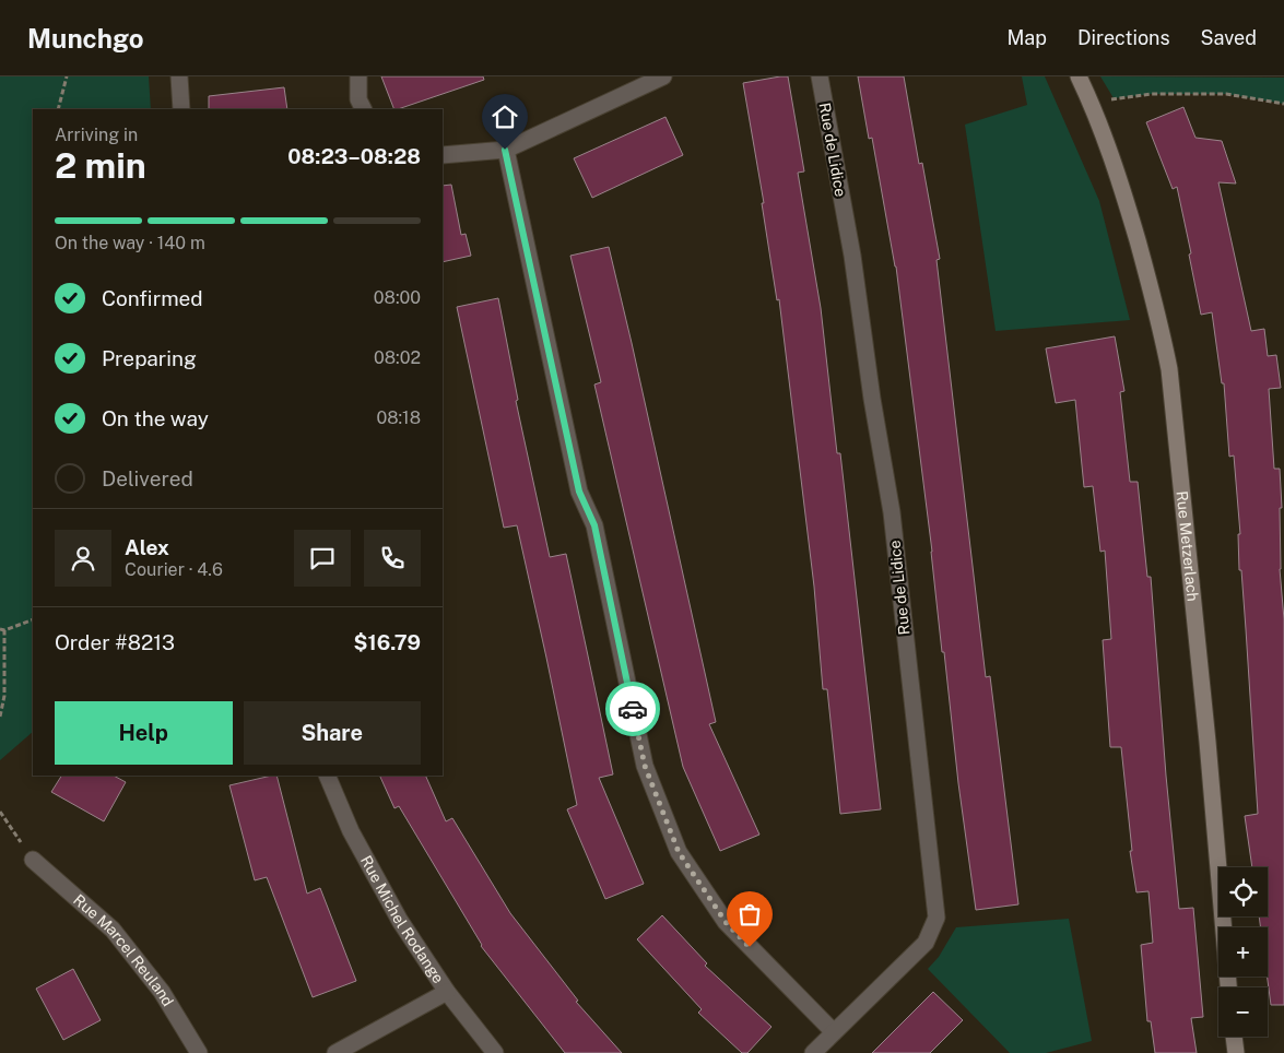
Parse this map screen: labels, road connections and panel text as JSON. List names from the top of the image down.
{
  "streets": {
    "main road": ["Rue Metzerlach"],
    "street": ["Rue de Lidice", "Rue Michel Rodange", "Rue Marcel Reuland"]
  },
  "page": {
    "header": "Munchgo",
    "nav": ["Map", "Directions", "Saved"],
    "heading": ["2 min", "Arriving in", "08:23–08:28"],
    "panel": [
      "Alex",
      "Courier · 4.6",
      "Order #8213",
      "$16.79"
    ],
    "bar": "On the way · 140 m",
    "list": [
      ["Confirmed", "08:00"],
      ["Preparing", "08:02"],
      ["On the way", "08:18"],
      "Delivered"
    ],
    "buttons": ["Help", "Share"],
    "map_buttons": ["+", "−"]
  }
}
